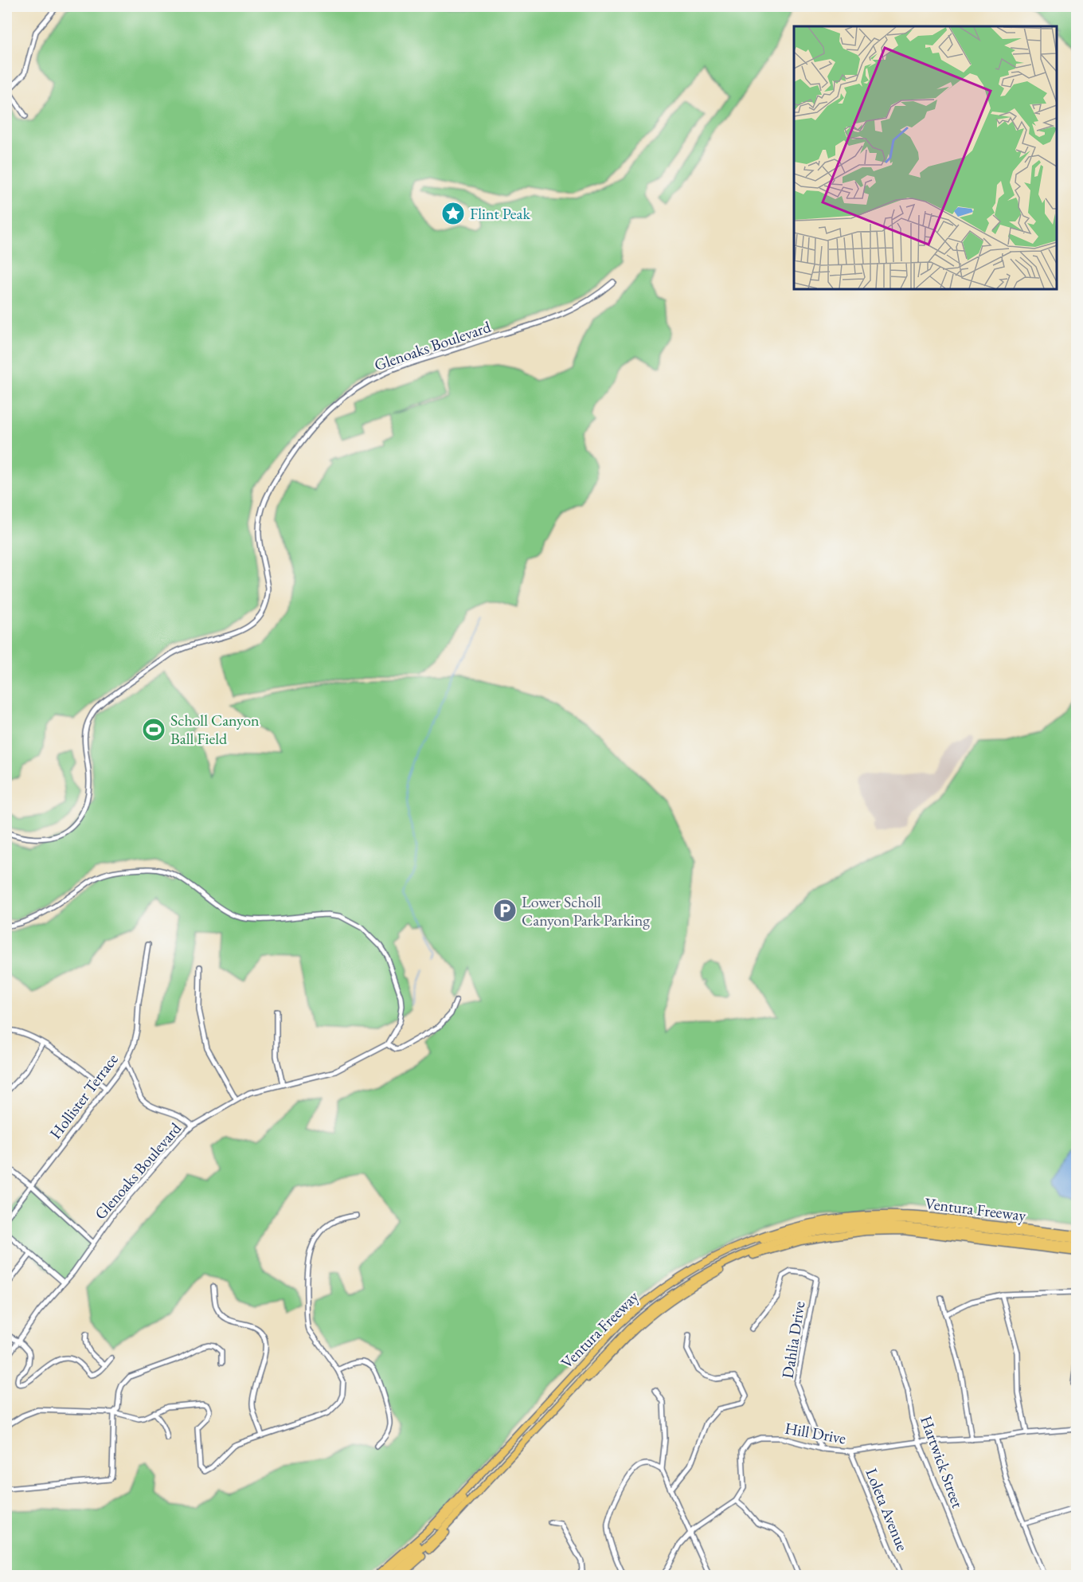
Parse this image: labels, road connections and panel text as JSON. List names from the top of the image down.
{
  "streets": {
    "highway": ["Ventura Freeway"],
    "street": [
      "Glenoaks Boulevard",
      "Hollister Terrace",
      "Dahlia Drive",
      "Hill Drive",
      "Hartwick Street",
      "Loleta Avenue"
    ]
  },
  "crossings": [
    ["Dahlia Drive", "Hill Drive"],
    ["Hill Drive", "Hartwick Street"],
    ["Hill Drive", "Loleta Avenue"]
  ],
  "places": {
    "place": ["Flint Peak"],
    "sports": ["Scholl Canyon Ball Field"],
    "parking": ["Lower Scholl Canyon Park Parking"]
  }
}
